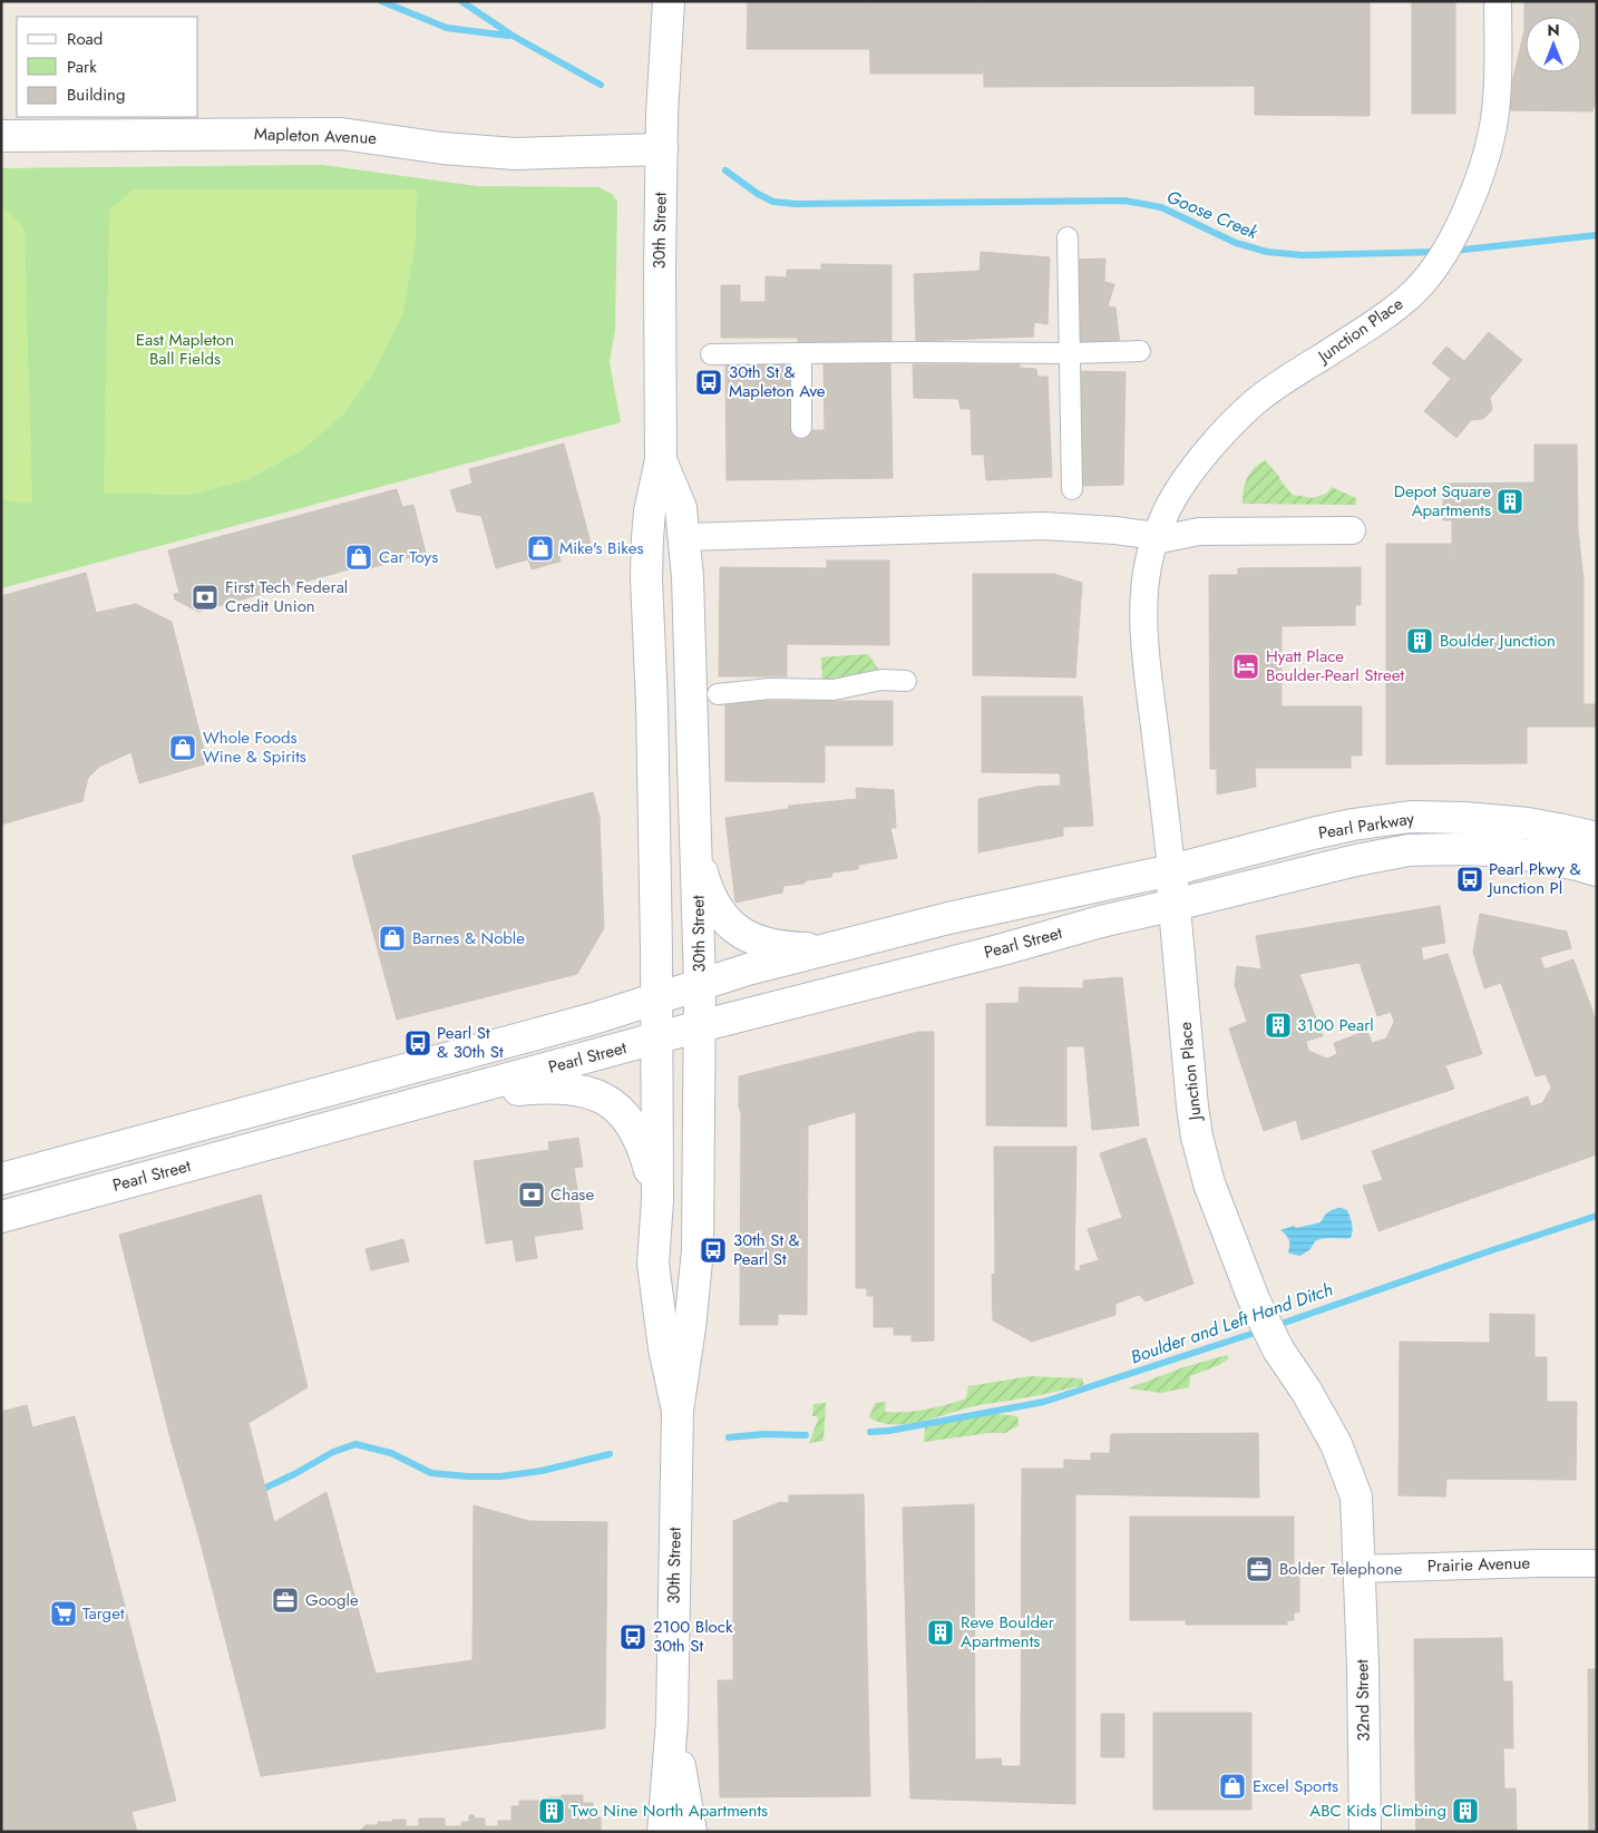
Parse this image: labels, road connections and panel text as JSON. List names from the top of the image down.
{
  "streets": {
    "main road": [
      "Mapleton Avenue",
      "30th Street",
      "Junction Place",
      "Pearl Parkway",
      "Pearl Street",
      "32nd Street"
    ],
    "street": ["Prairie Avenue"]
  },
  "crossings": [
    ["Mapleton Avenue", "30th Street"],
    ["30th Street", "Pearl Street"],
    ["Junction Place", "Pearl Parkway"],
    ["Junction Place", "Pearl Street"],
    ["Junction Place", "Prairie Avenue"],
    ["Junction Place", "32nd Street"],
    ["Pearl Parkway", "Pearl Street"],
    ["Prairie Avenue", "32nd Street"]
  ],
  "water": ["Goose Creek", "Boulder and Left Hand Ditch"],
  "parks": ["East Mapleton Ball Fields"],
  "places": {
    "bus stop": [
      "30th St & Mapleton Ave",
      "Pearl Pkwy & Junction Pl",
      "Pearl St & 30th St",
      "30th St & Pearl St",
      "2100 Block 30th St"
    ],
    "building": [
      "Depot Square Apartments",
      "Boulder Junction",
      "3100 Pearl",
      "Reve Boulder Apartments",
      "Two Nine North Apartments",
      "ABC Kids Climbing"
    ],
    "shop": [
      "Mike's Bikes",
      "Car Toys",
      "Whole Foods Wine & Spirits",
      "Barnes & Noble",
      "Excel Sports"
    ],
    "bank": ["First Tech Federal Credit Union", "Chase"],
    "hotel": ["Hyatt Place Boulder-Pearl Street"],
    "office": ["Bolder Telephone", "Google"],
    "supermarket": ["Target"]
  },
  "legend": ["Road", "Park", "Building"],
  "north": "top"
}
